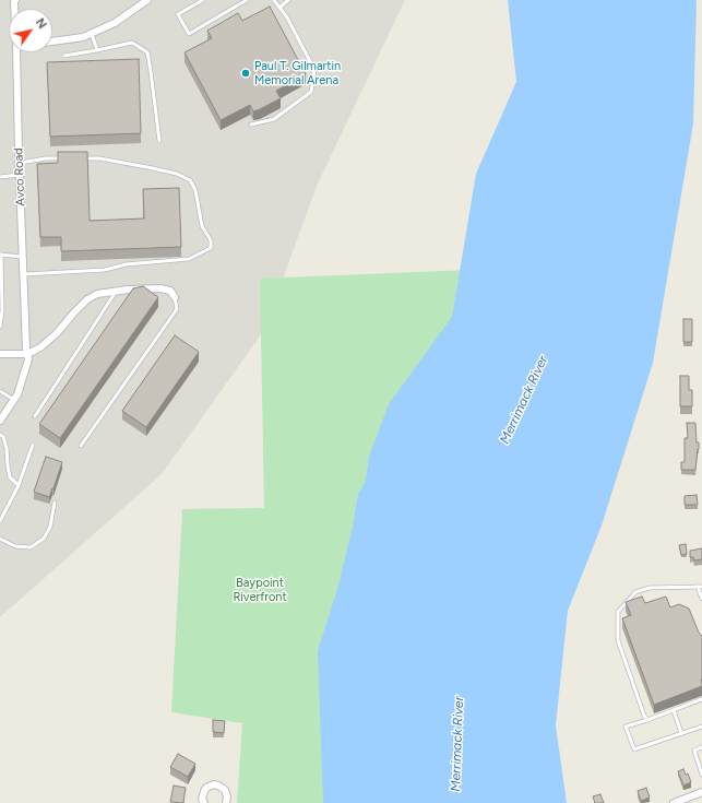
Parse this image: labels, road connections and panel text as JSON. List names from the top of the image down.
{
  "streets": {
    "street": ["Avco Road"]
  },
  "water": ["Merrimack River"],
  "parks": ["Baypoint Riverfront"],
  "places": ["Paul T. Gilmartin Memorial Arena"],
  "north": "top right"
}
